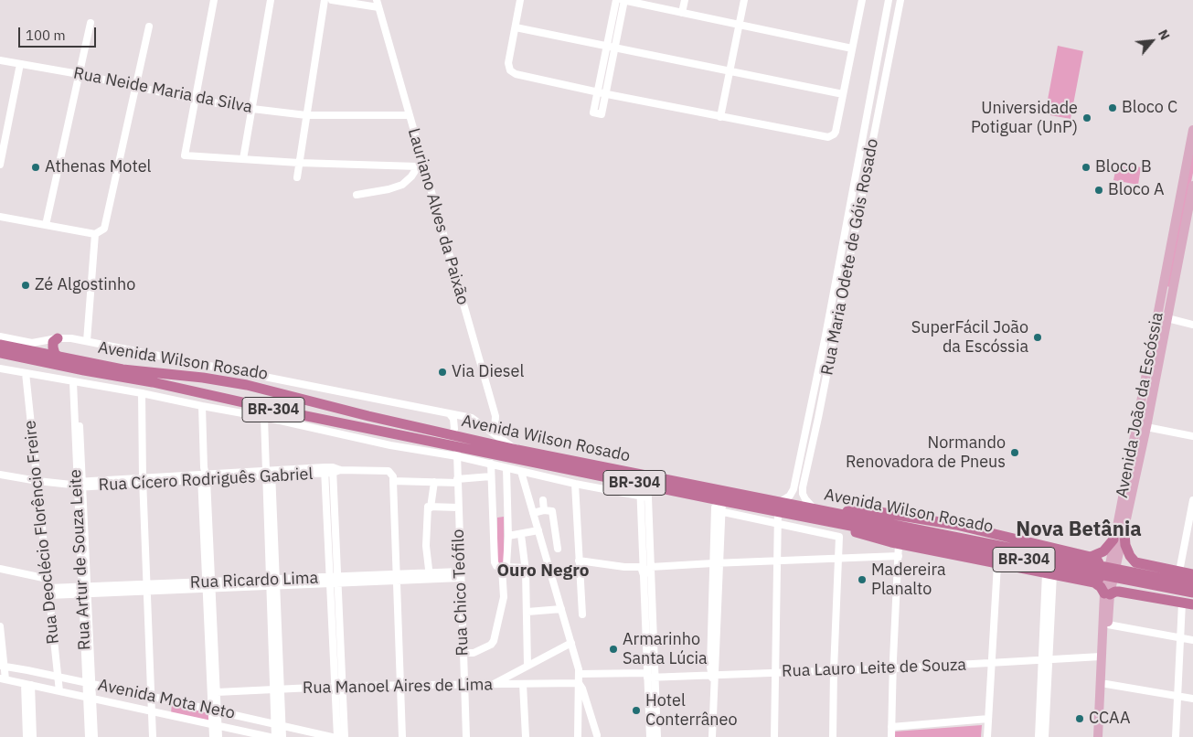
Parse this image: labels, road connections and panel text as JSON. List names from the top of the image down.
{
  "streets": {
    "highway": ["Avenida Wilson Rosado", "BR-304"],
    "main road": ["Avenida João da Escóssia"],
    "street": [
      "Rua Neide Maria da Silva",
      "Lauriano Alves da Paixão",
      "Rua Maria Odete de Góis Rosado",
      "Rua Cícero Rodriguês Gabriel",
      "Rua Deoclécio Florêncio Freire",
      "Rua Artur de Souza Leite",
      "Rua Ricardo Lima",
      "Rua Chico Teófilo",
      "Rua Lauro Leite de Souza",
      "Rua Manoel Aires de Lima",
      "Avenida Mota Neto"
    ]
  },
  "crossings": [
    ["Rua Neide Maria da Silva", "Lauriano Alves da Paixão"],
    ["Rua Maria Odete de Góis Rosado", "Avenida Wilson Rosado"],
    ["Avenida Wilson Rosado", "Rua Chico Teófilo"],
    ["Avenida João da Escóssia", "Rua Lauro Leite de Souza"],
    ["Rua Cícero Rodriguês Gabriel", "Rua Deoclécio Florêncio Freire"],
    ["Rua Cícero Rodriguês Gabriel", "Rua Artur de Souza Leite"],
    ["Rua Deoclécio Florêncio Freire", "Rua Ricardo Lima"],
    ["Rua Deoclécio Florêncio Freire", "Avenida Mota Neto"],
    ["Rua Artur de Souza Leite", "Rua Ricardo Lima"],
    ["Rua Artur de Souza Leite", "Avenida Mota Neto"],
    ["Rua Ricardo Lima", "Rua Chico Teófilo"],
    ["Rua Chico Teófilo", "Rua Manoel Aires de Lima"]
  ],
  "districts": ["Nova Betânia", "Ouro Negro"],
  "places": [
    "Bloco C",
    "Universidade Potiguar (UnP)",
    "Athenas Motel",
    "Bloco B",
    "Bloco A",
    "Zé Algostinho",
    "SuperFácil João da Escóssia",
    "Via Diesel",
    "Normando Renovadora de Pneus",
    "Madereira Planalto",
    "Armarinho Santa Lúcia",
    "Hotel Conterrâneo",
    "CCAA"
  ],
  "scale_bar": "100 m",
  "north": "top right"
}
